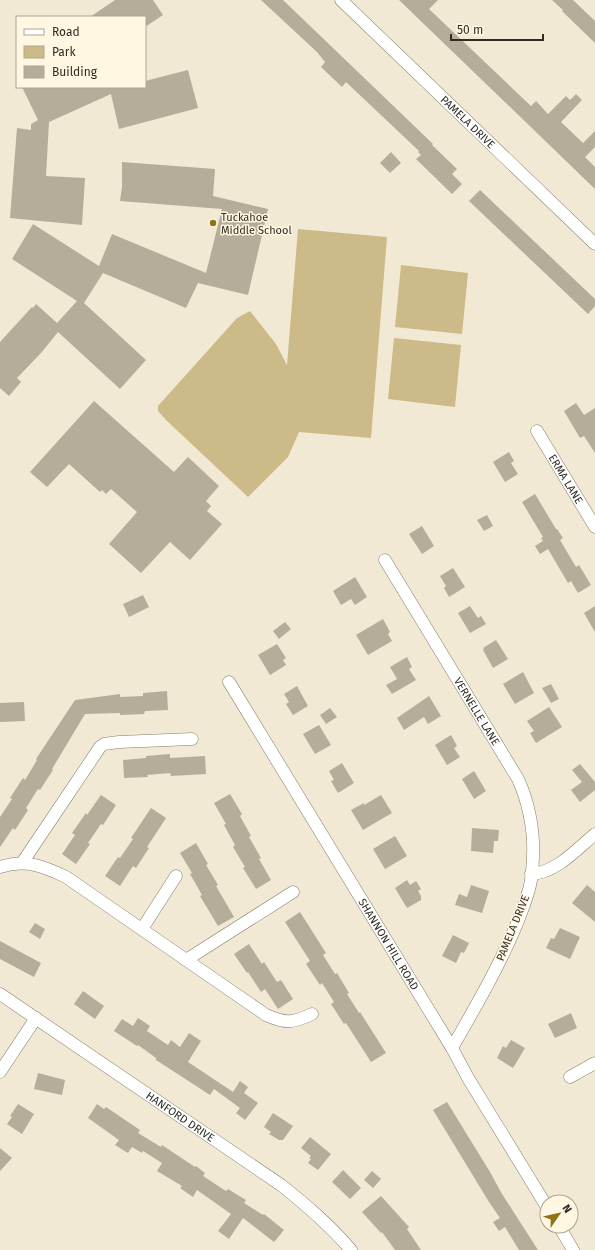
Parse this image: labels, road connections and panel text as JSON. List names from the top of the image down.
{
  "streets": {
    "street": [
      "PAMELA DRIVE",
      "ERMA LANE",
      "VERNELLE LANE",
      "SHANNON HILL ROAD",
      "HANFORD DRIVE"
    ]
  },
  "crossings": [
    ["PAMELA DRIVE", "VERNELLE LANE"],
    ["PAMELA DRIVE", "SHANNON HILL ROAD"]
  ],
  "places": ["Tuckahoe Middle School"],
  "legend": ["Road", "Park", "Building"],
  "scale_bar": "50 m",
  "north": "top right"
}
